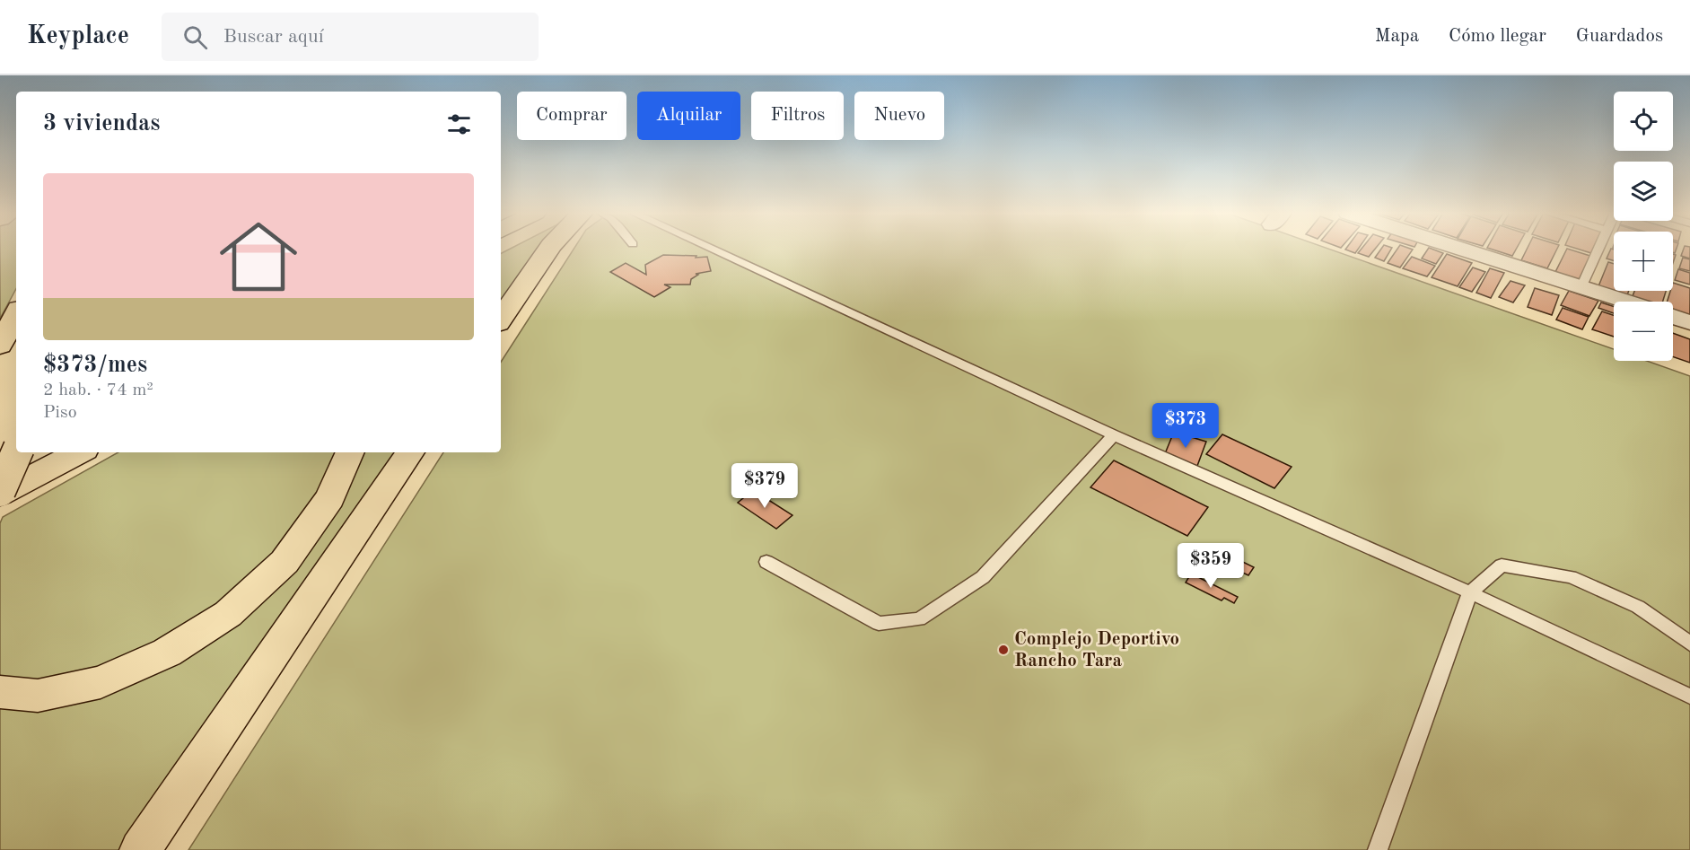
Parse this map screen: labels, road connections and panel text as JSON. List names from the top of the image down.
{
  "places": ["Complejo Deportivo Rancho Tara"],
  "page": {
    "header": "Keyplace",
    "search": "Buscar aquí",
    "nav": ["Mapa", "Cómo llegar", "Guardados"],
    "map_buttons": ["+", "−"],
    "chip": [
      "Comprar",
      "Alquilar",
      "Filtros",
      "Nuevo"
    ],
    "heading": "3 viviendas",
    "list": [
      {
        "name": "$373/mes",
        "note": "2 hab. · 74 m² · Piso"
      }
    ],
    "price": ["$373", "$379", "$359"]
  }
}
